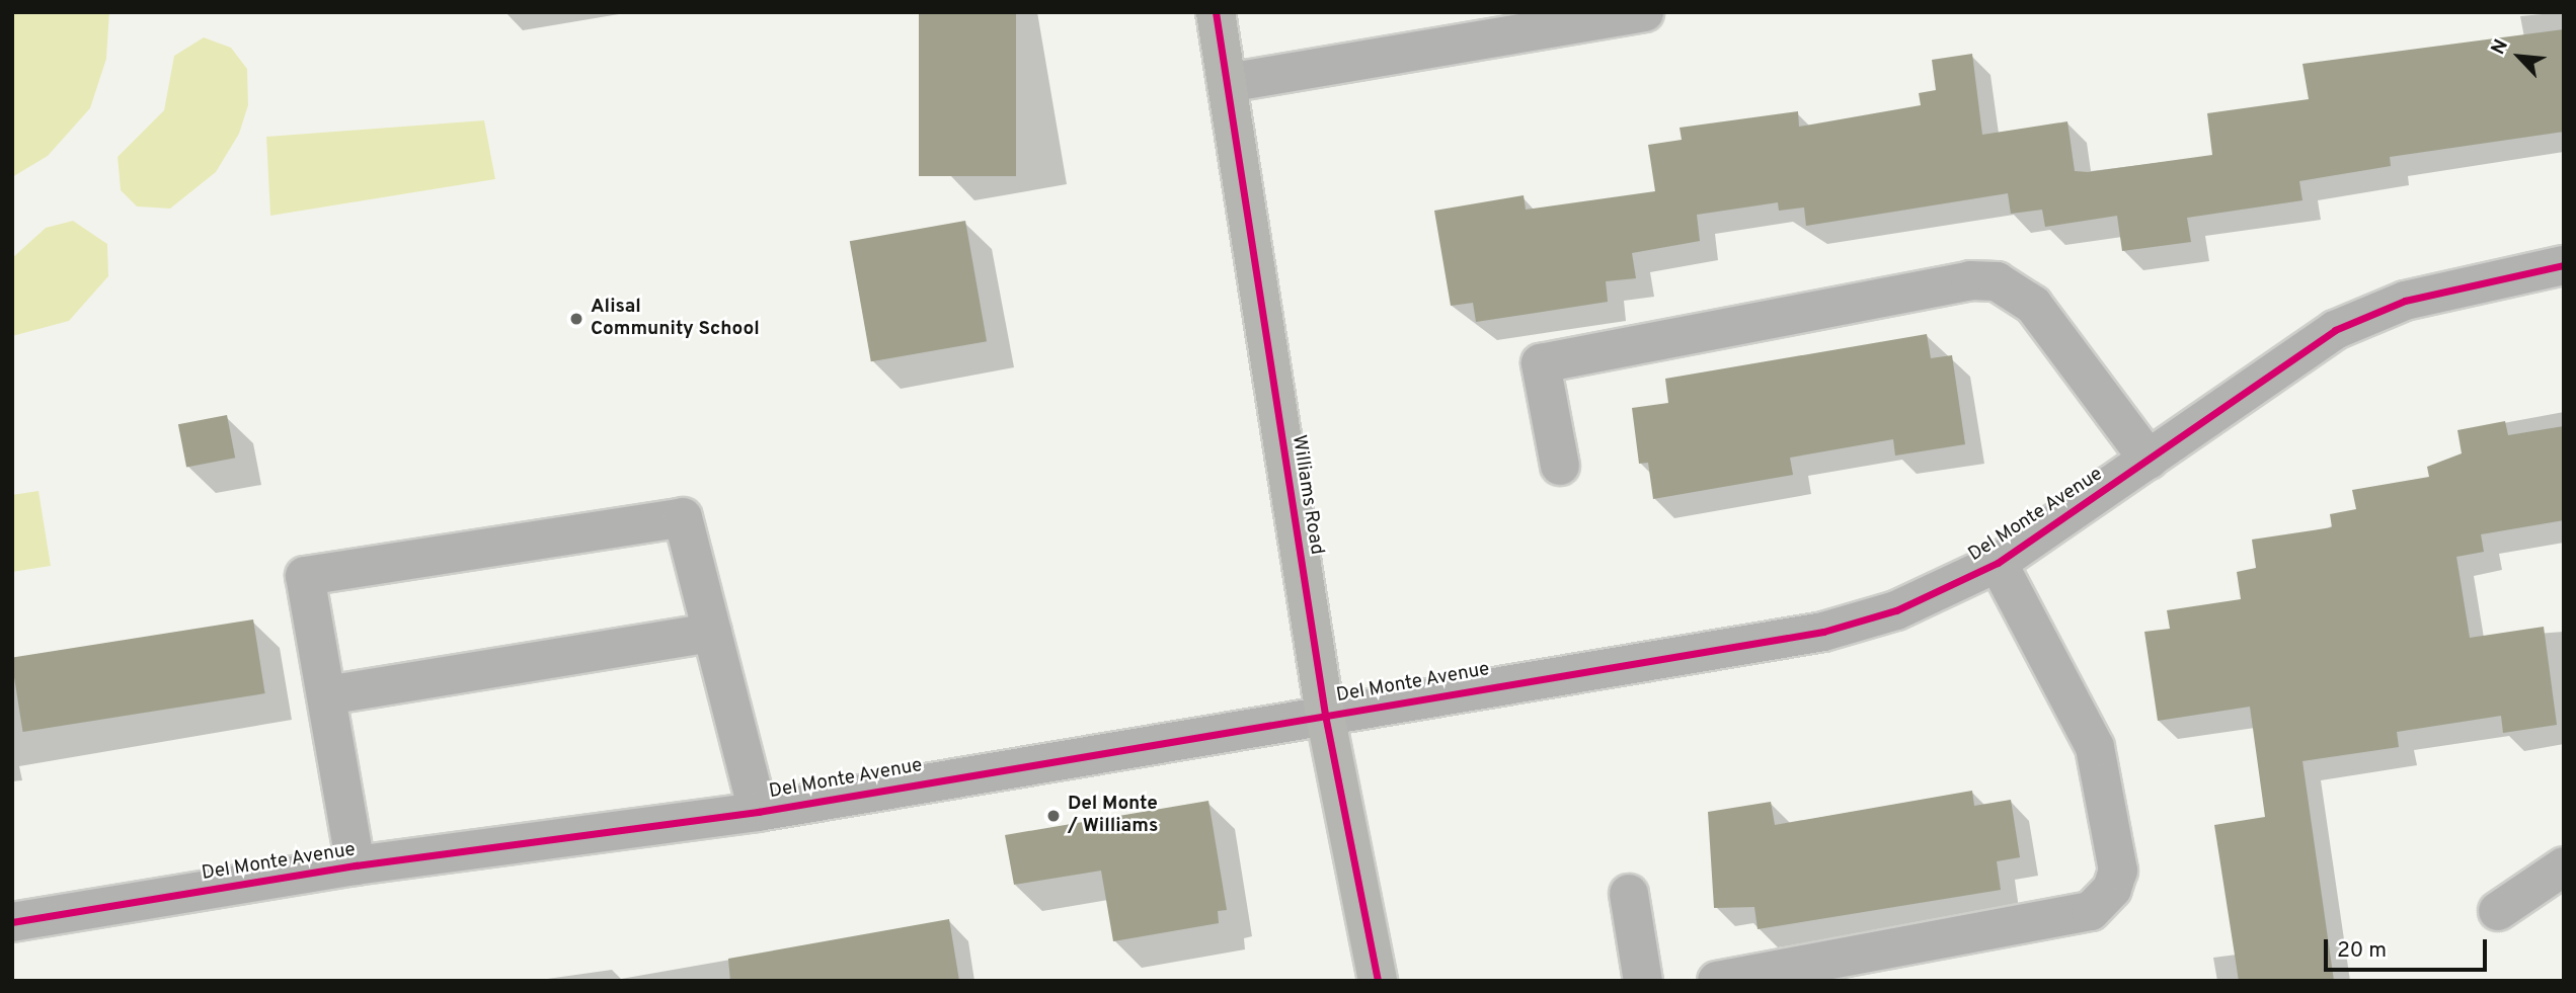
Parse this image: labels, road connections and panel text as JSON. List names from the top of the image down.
{
  "streets": {
    "main road": ["Williams Road"],
    "street": ["Del Monte Avenue"]
  },
  "crossings": [
    ["Williams Road", "Del Monte Avenue"]
  ],
  "places": ["Alisal Community School", "Del Monte / Williams"],
  "scale_bar": "20 m",
  "north": "top left"
}
